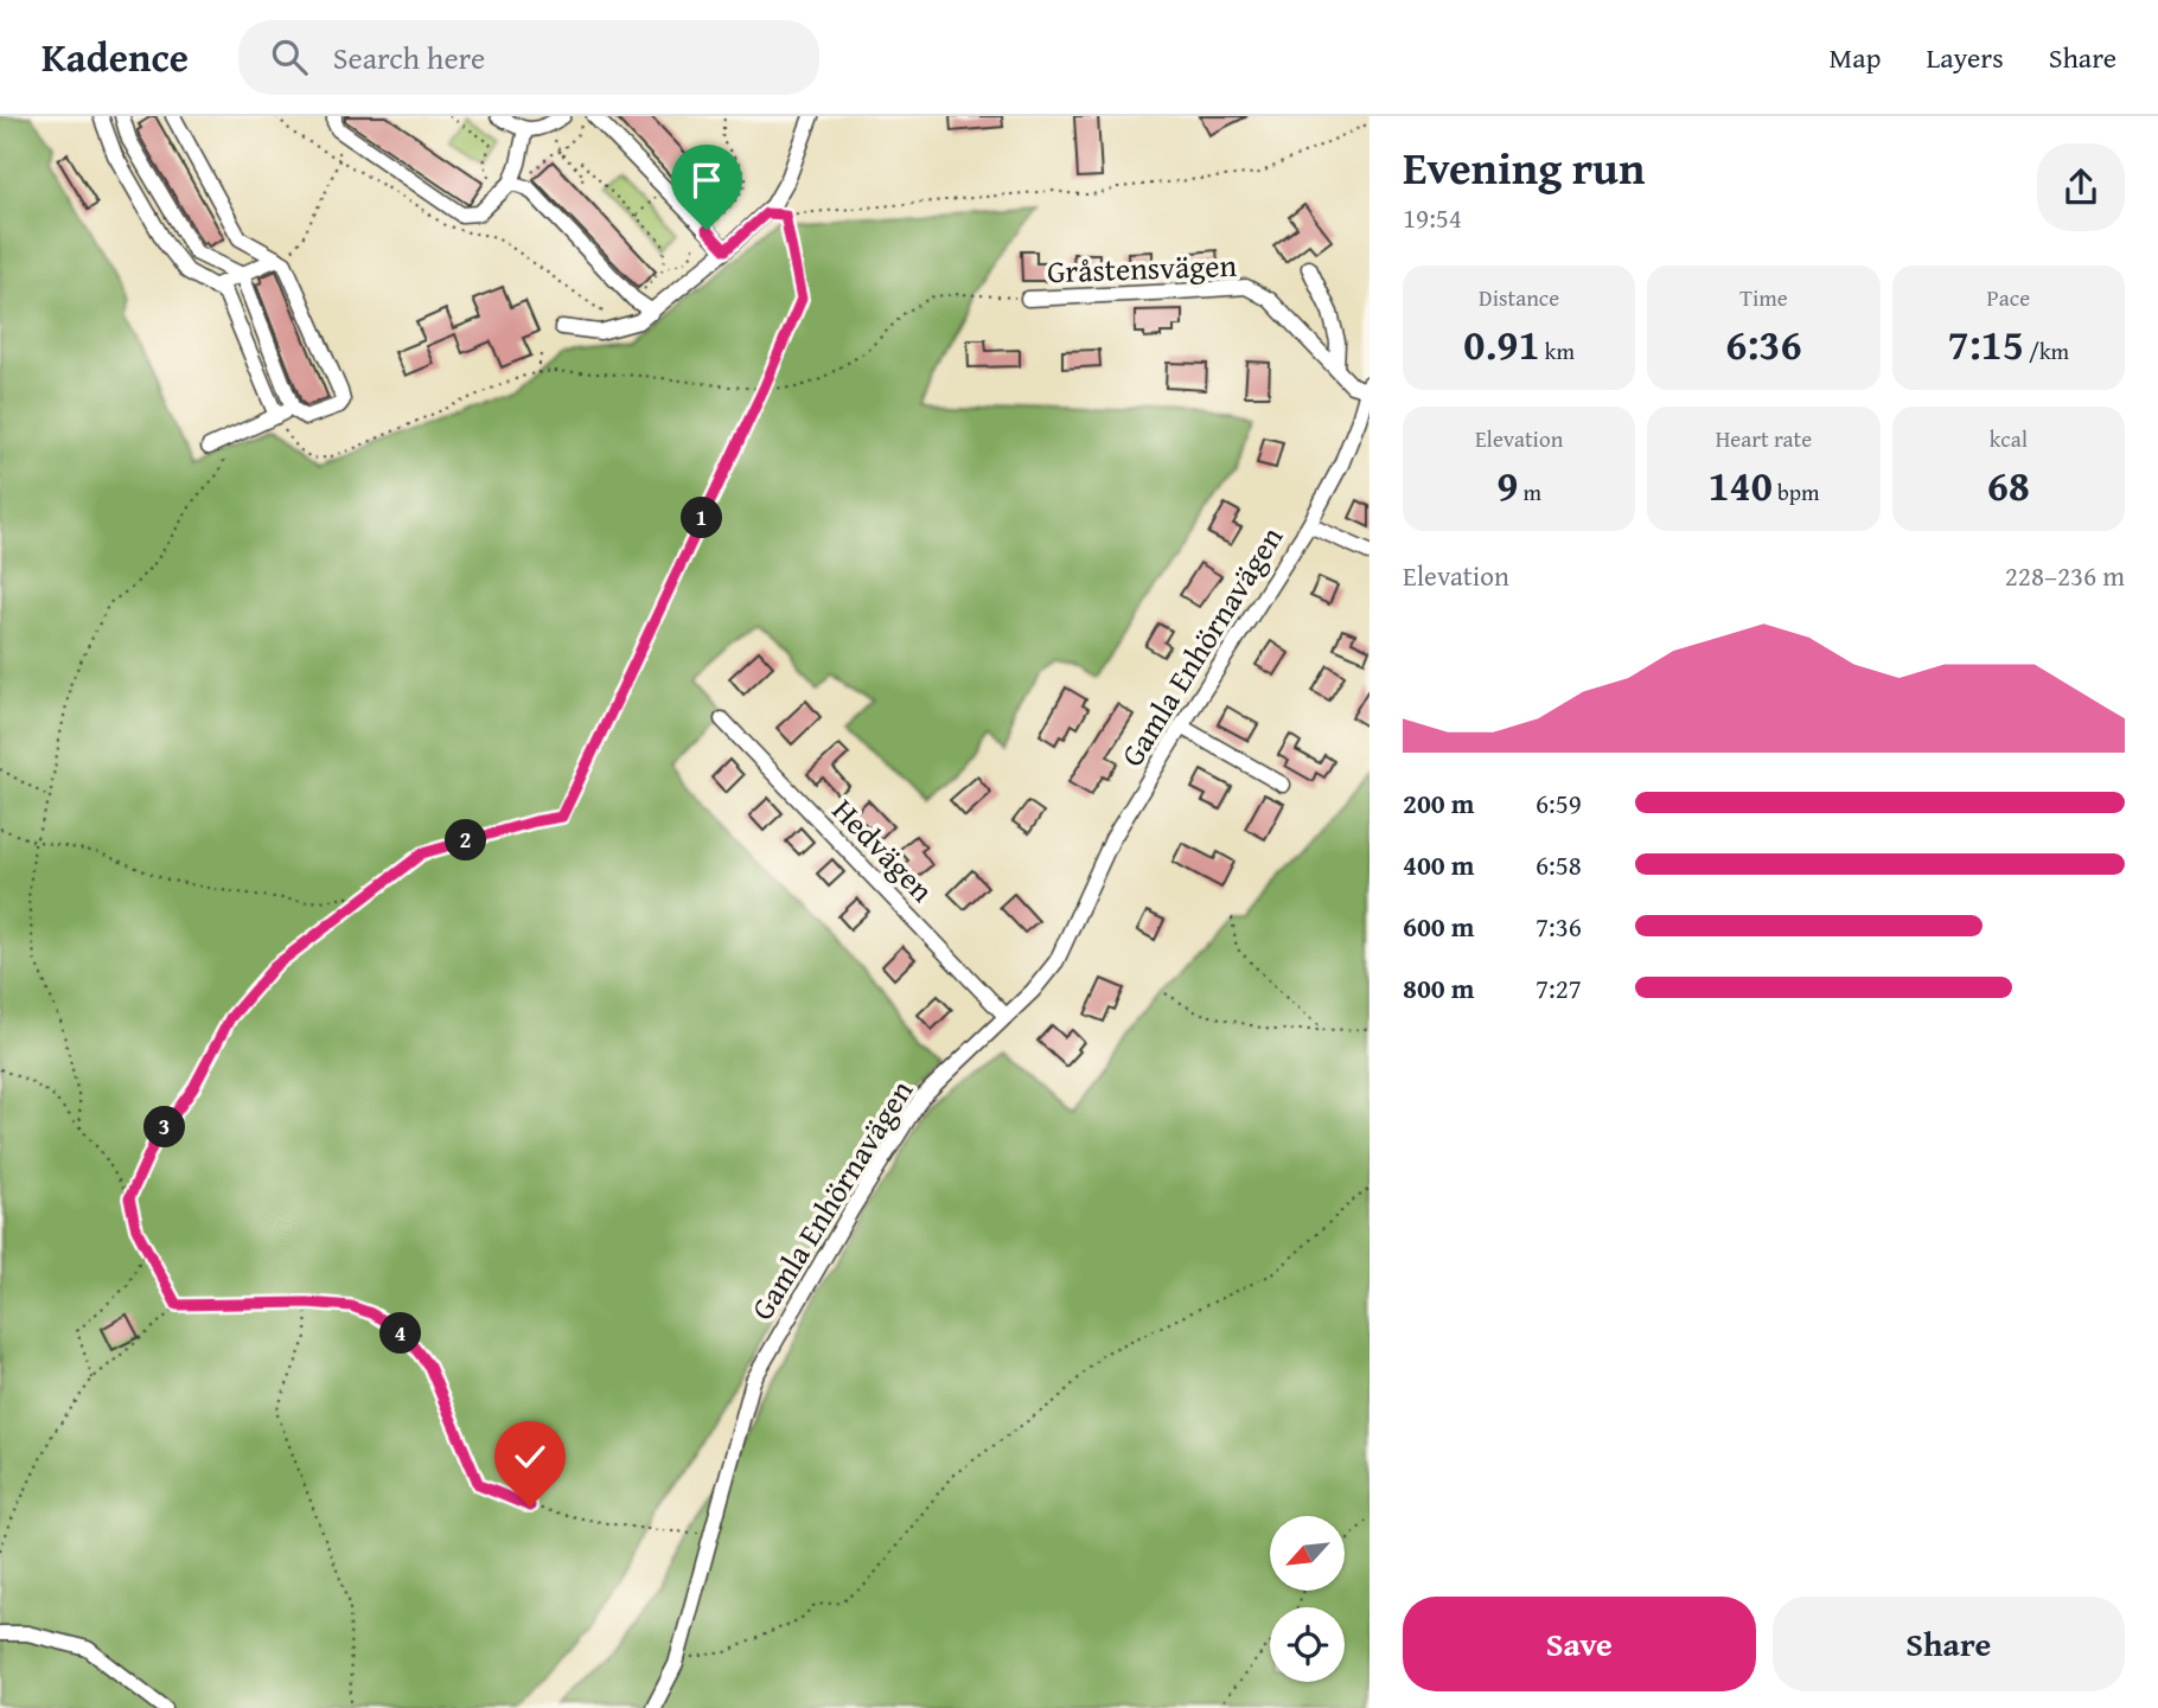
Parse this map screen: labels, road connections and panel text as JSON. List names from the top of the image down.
{
  "streets": {
    "street": ["Gråstensvägen", "Gamla Enhörnavägen", "Hedvägen"]
  },
  "crossings": [
    ["Gråstensvägen", "Gamla Enhörnavägen"],
    ["Gamla Enhörnavägen", "Hedvägen"]
  ],
  "north": "bottom left",
  "page": {
    "header": "Kadence",
    "search": "Search here",
    "nav": ["Map", "Layers", "Share"],
    "heading": ["Evening run", "19:54"],
    "stats": [
      ["Distance", "0.91 km"],
      ["Time", "6:36"],
      ["Pace", "7:15 /km"],
      ["Elevation", "9 m"],
      ["Heart rate", "140 bpm"],
      ["kcal", "68"]
    ],
    "pins": [
      "1",
      "2",
      "3",
      "4"
    ],
    "chart": ["Elevation", "228–236 m"],
    "list": [
      {
        "name": "200 m",
        "note": "6:59"
      },
      {
        "name": "400 m",
        "note": "6:58"
      },
      {
        "name": "600 m",
        "note": "7:36"
      },
      {
        "name": "800 m",
        "note": "7:27"
      }
    ],
    "buttons": ["Save", "Share"]
  }
}
